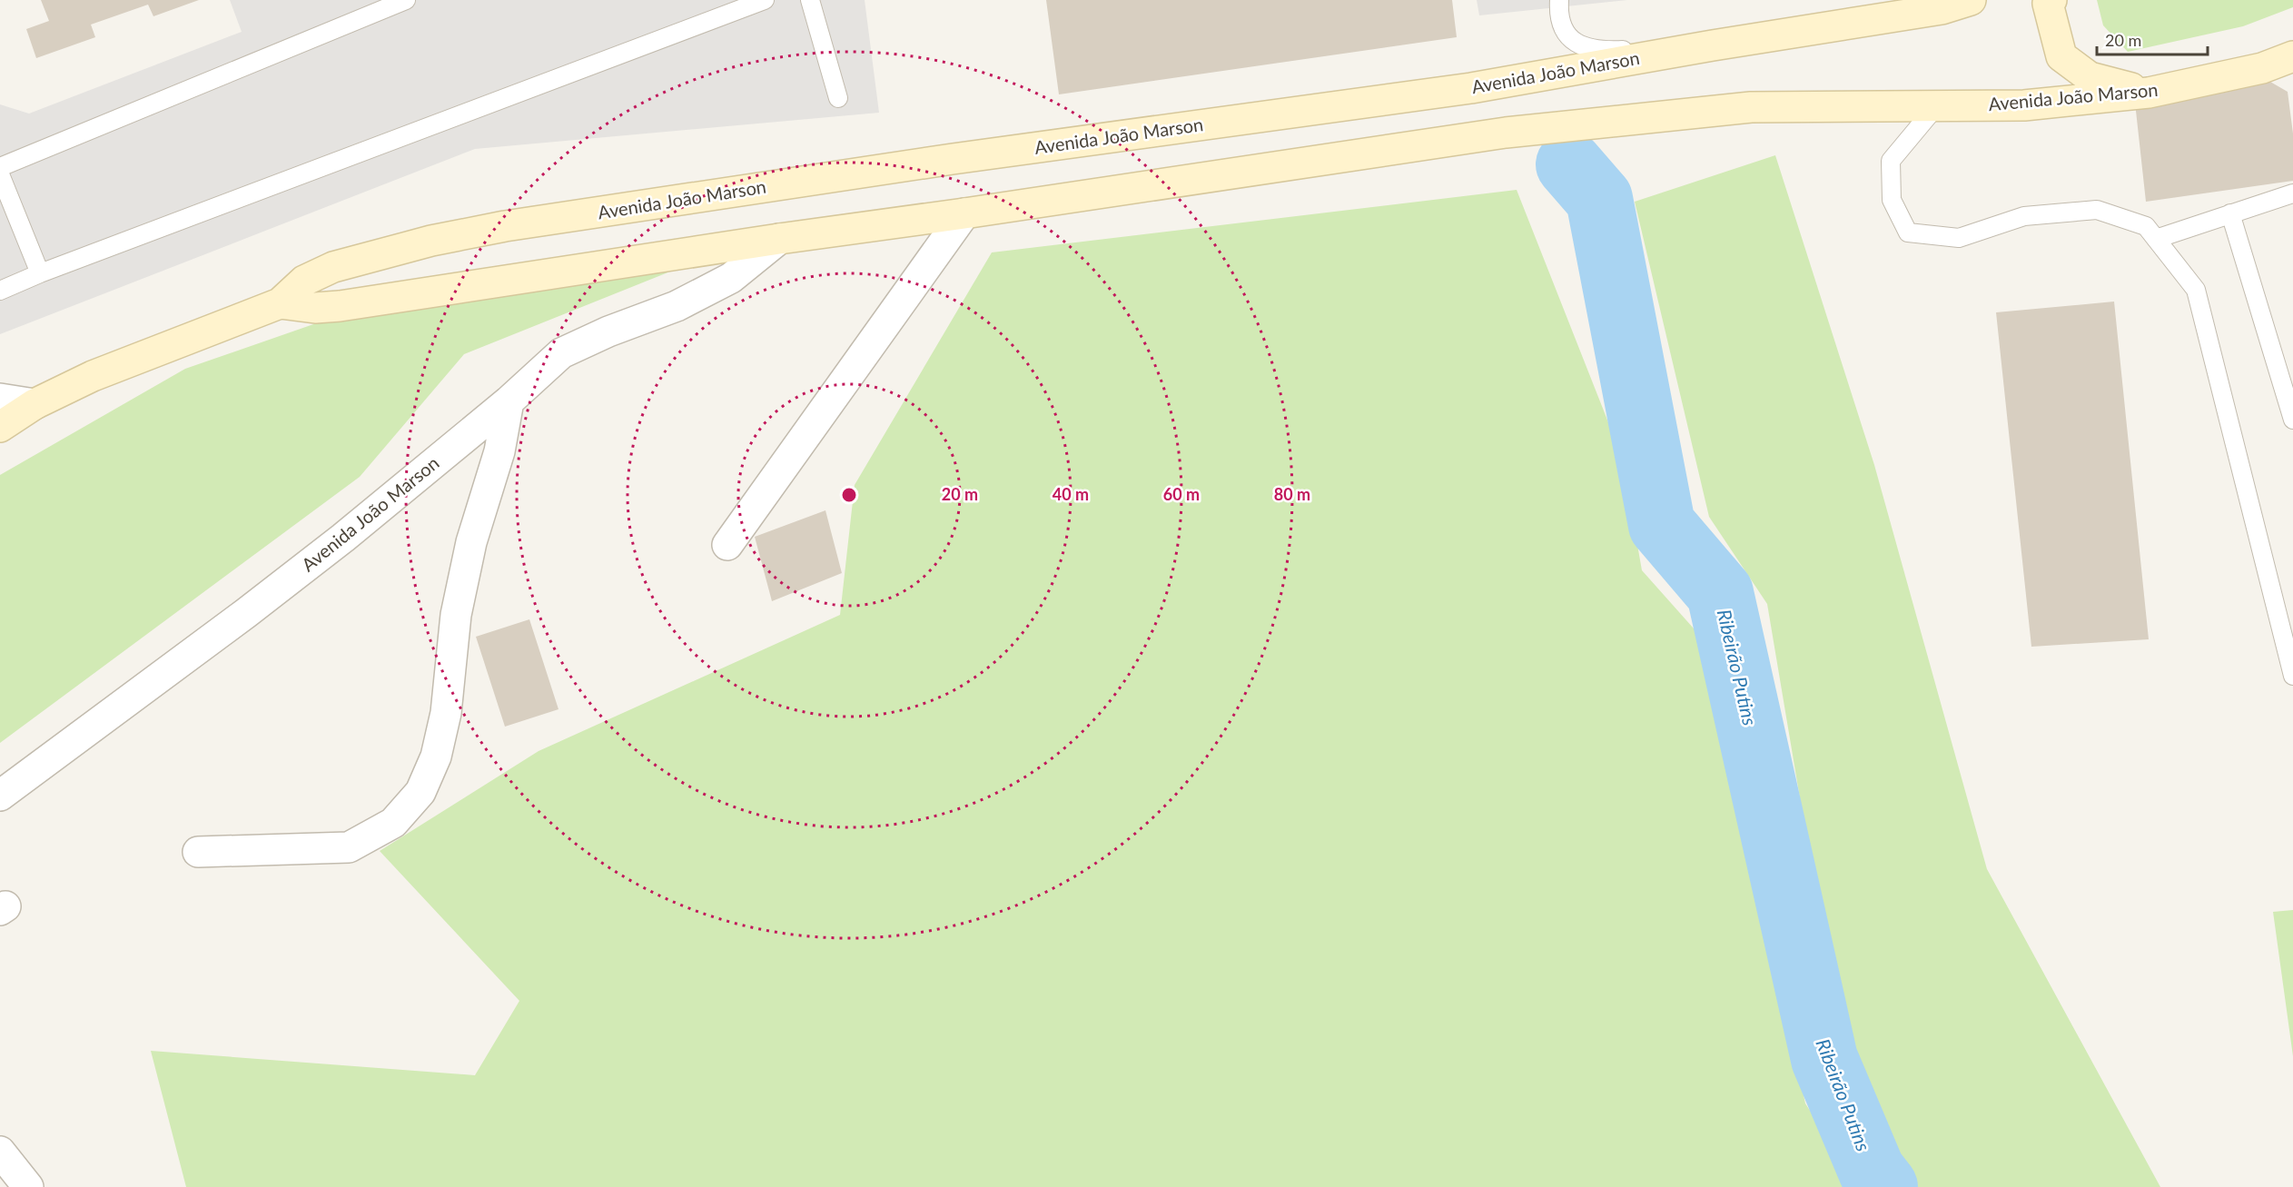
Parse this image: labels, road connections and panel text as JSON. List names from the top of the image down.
{
  "streets": {
    "main road": ["Avenida João Marson"]
  },
  "water": ["Ribeirão Putins"],
  "scale_bar": "20 m",
  "rings": [
    "20 m",
    "40 m",
    "60 m",
    "80 m"
  ]
}
